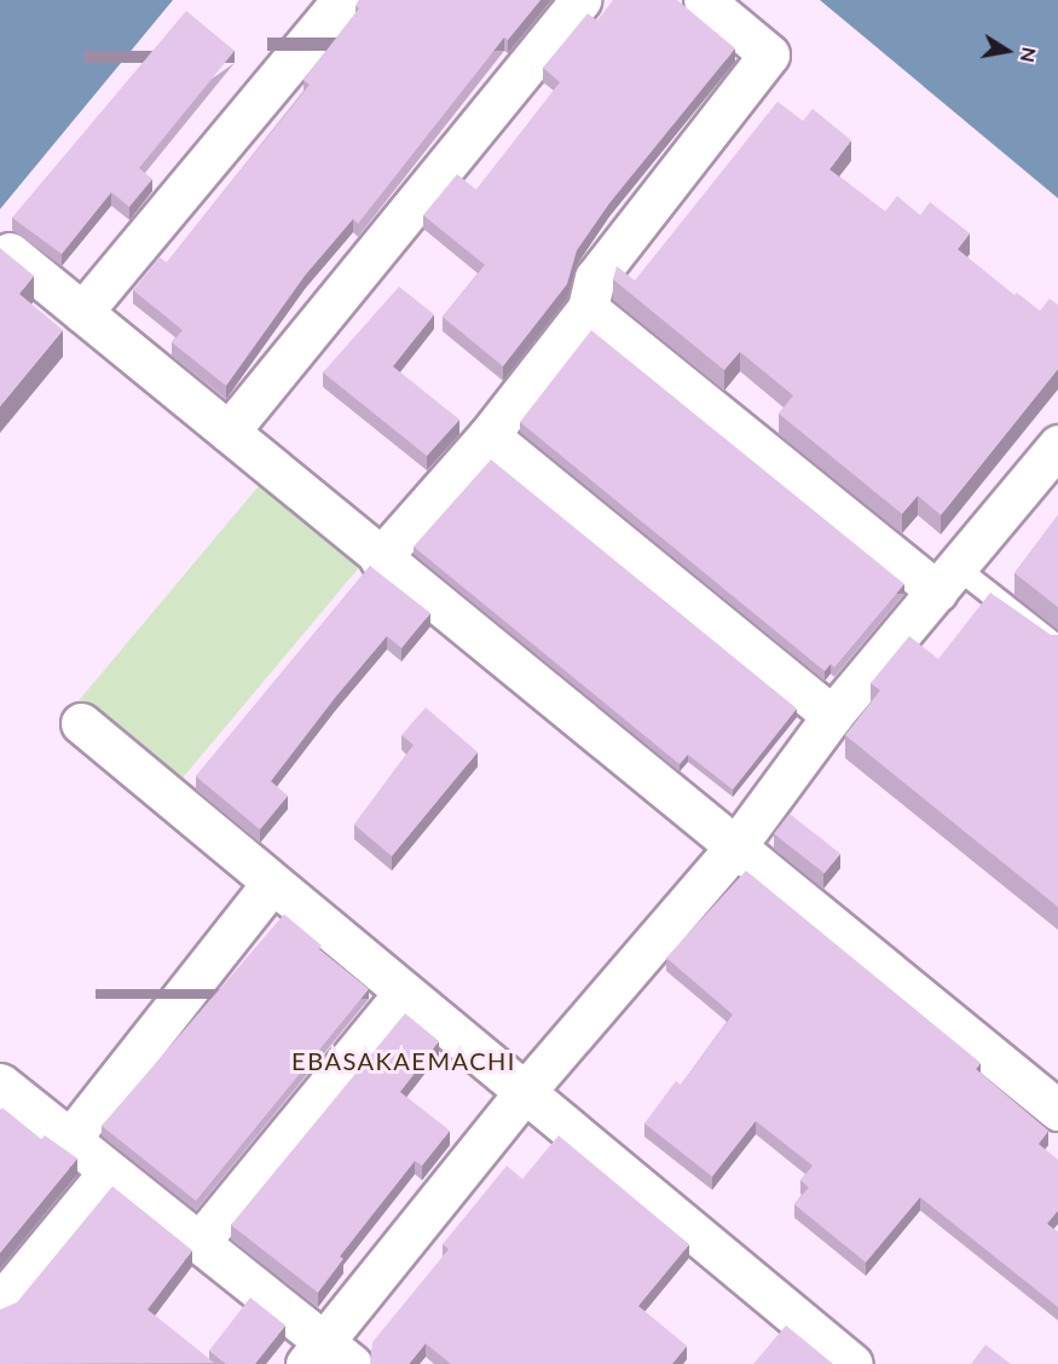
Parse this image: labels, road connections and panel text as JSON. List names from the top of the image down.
{
  "districts": ["EBASAKAEMACHI"],
  "north": "right"
}
